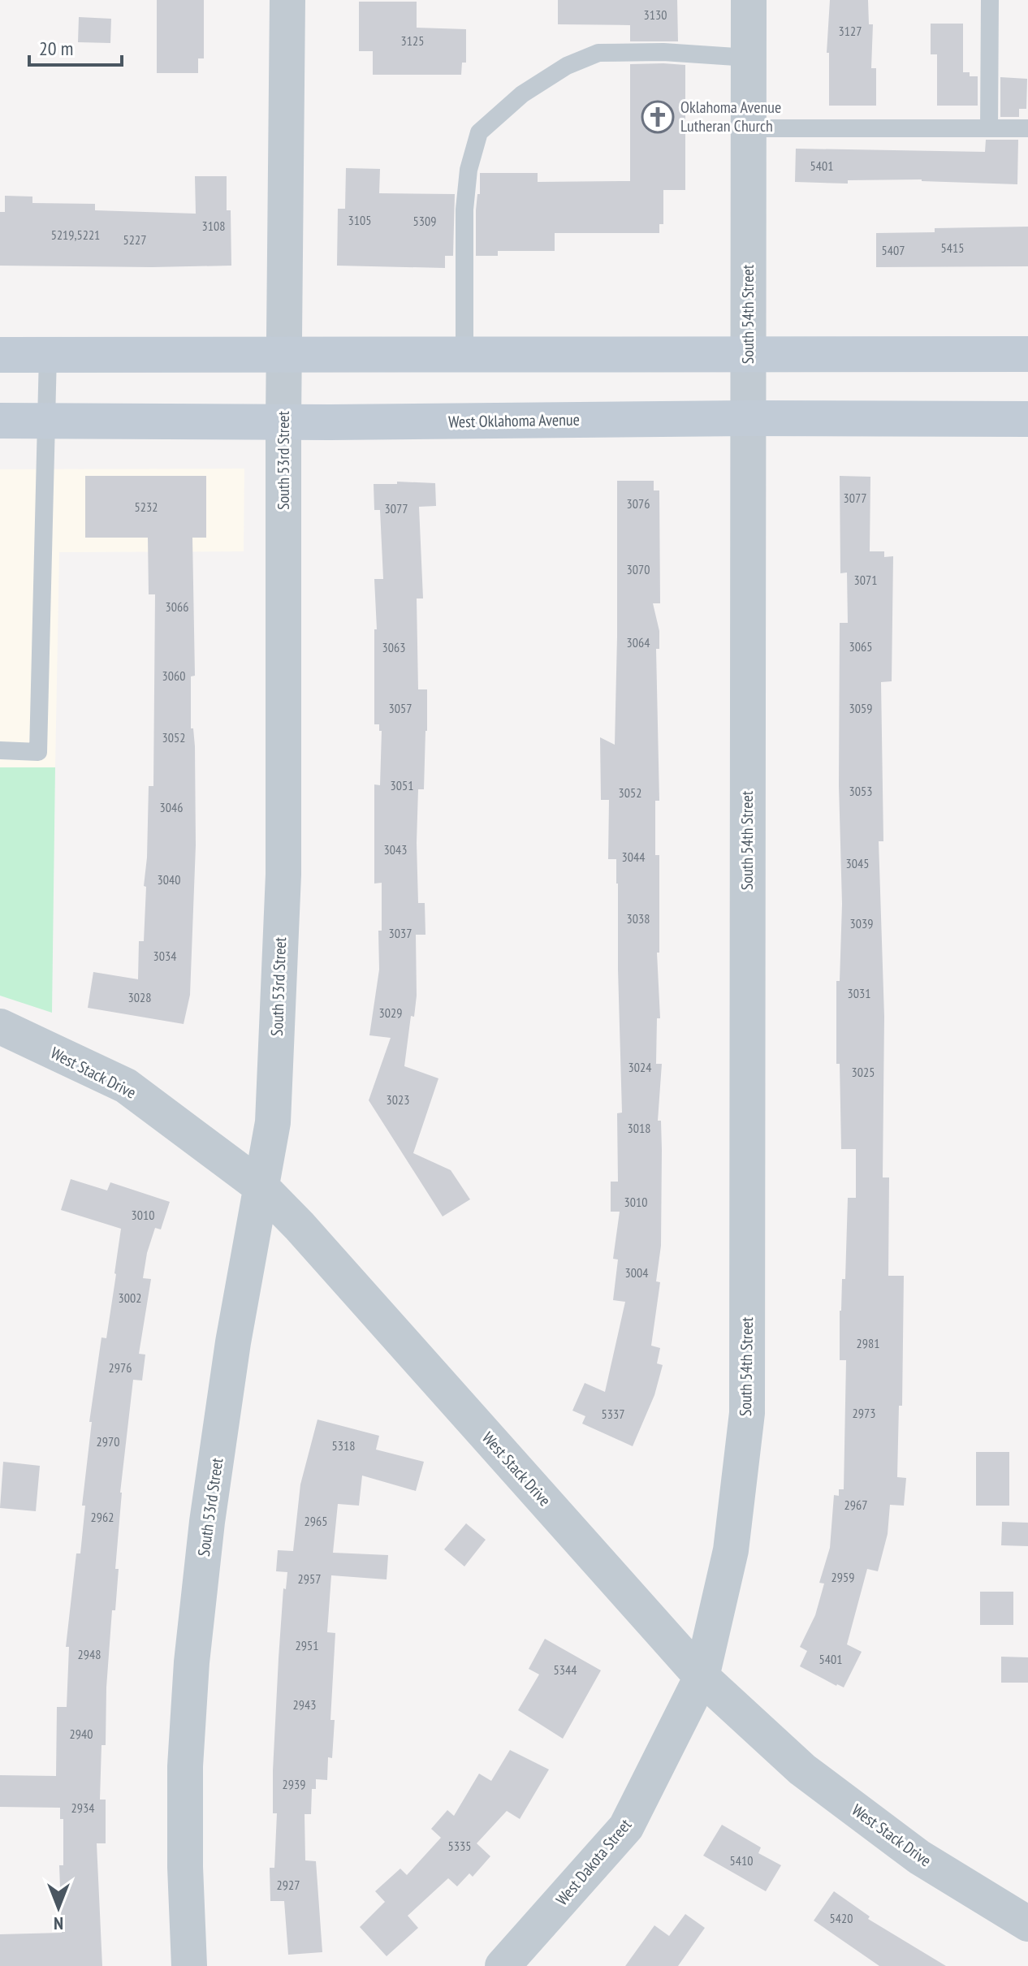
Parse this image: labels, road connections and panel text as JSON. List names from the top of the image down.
{
  "streets": {
    "main road": ["West Oklahoma Avenue"],
    "street": [
      "South 54th Street",
      "South 53rd Street",
      "West Stack Drive",
      "West Dakota Street"
    ]
  },
  "crossings": [
    ["South 54th Street", "West Oklahoma Avenue"],
    ["South 54th Street", "West Stack Drive"],
    ["South 54th Street", "West Dakota Street"],
    ["West Oklahoma Avenue", "South 53rd Street"],
    ["South 53rd Street", "West Stack Drive"],
    ["West Stack Drive", "West Dakota Street"]
  ],
  "places": {
    "church": ["Oklahoma Avenue Lutheran Church"]
  },
  "house_numbers": [
    "3130",
    "3127",
    "3125",
    "5401",
    "3105",
    "5309",
    "3108",
    "5219,5221",
    "5227",
    "5415",
    "5407",
    "3077",
    "3076",
    "5232",
    "3077",
    "3070",
    "3071",
    "3066",
    "3064",
    "3065",
    "3063",
    "3060",
    "3057",
    "3059",
    "3052",
    "3051",
    "3053",
    "3052",
    "3046",
    "3043",
    "3044",
    "3045",
    "3040",
    "3038",
    "3039",
    "3037",
    "3034",
    "3031",
    "3028",
    "3029",
    "3024",
    "3025",
    "3023",
    "3018",
    "3010",
    "3010",
    "3004",
    "3002",
    "2981",
    "2976",
    "2973",
    "5337",
    "2970",
    "5318",
    "2967",
    "2962",
    "2965",
    "2959",
    "2957",
    "2951",
    "2948",
    "5401",
    "5344",
    "2943",
    "2940",
    "2939",
    "2934",
    "5335",
    "5410",
    "2927",
    "5420"
  ],
  "scale_bar": "20 m",
  "north": "bottom"
}
